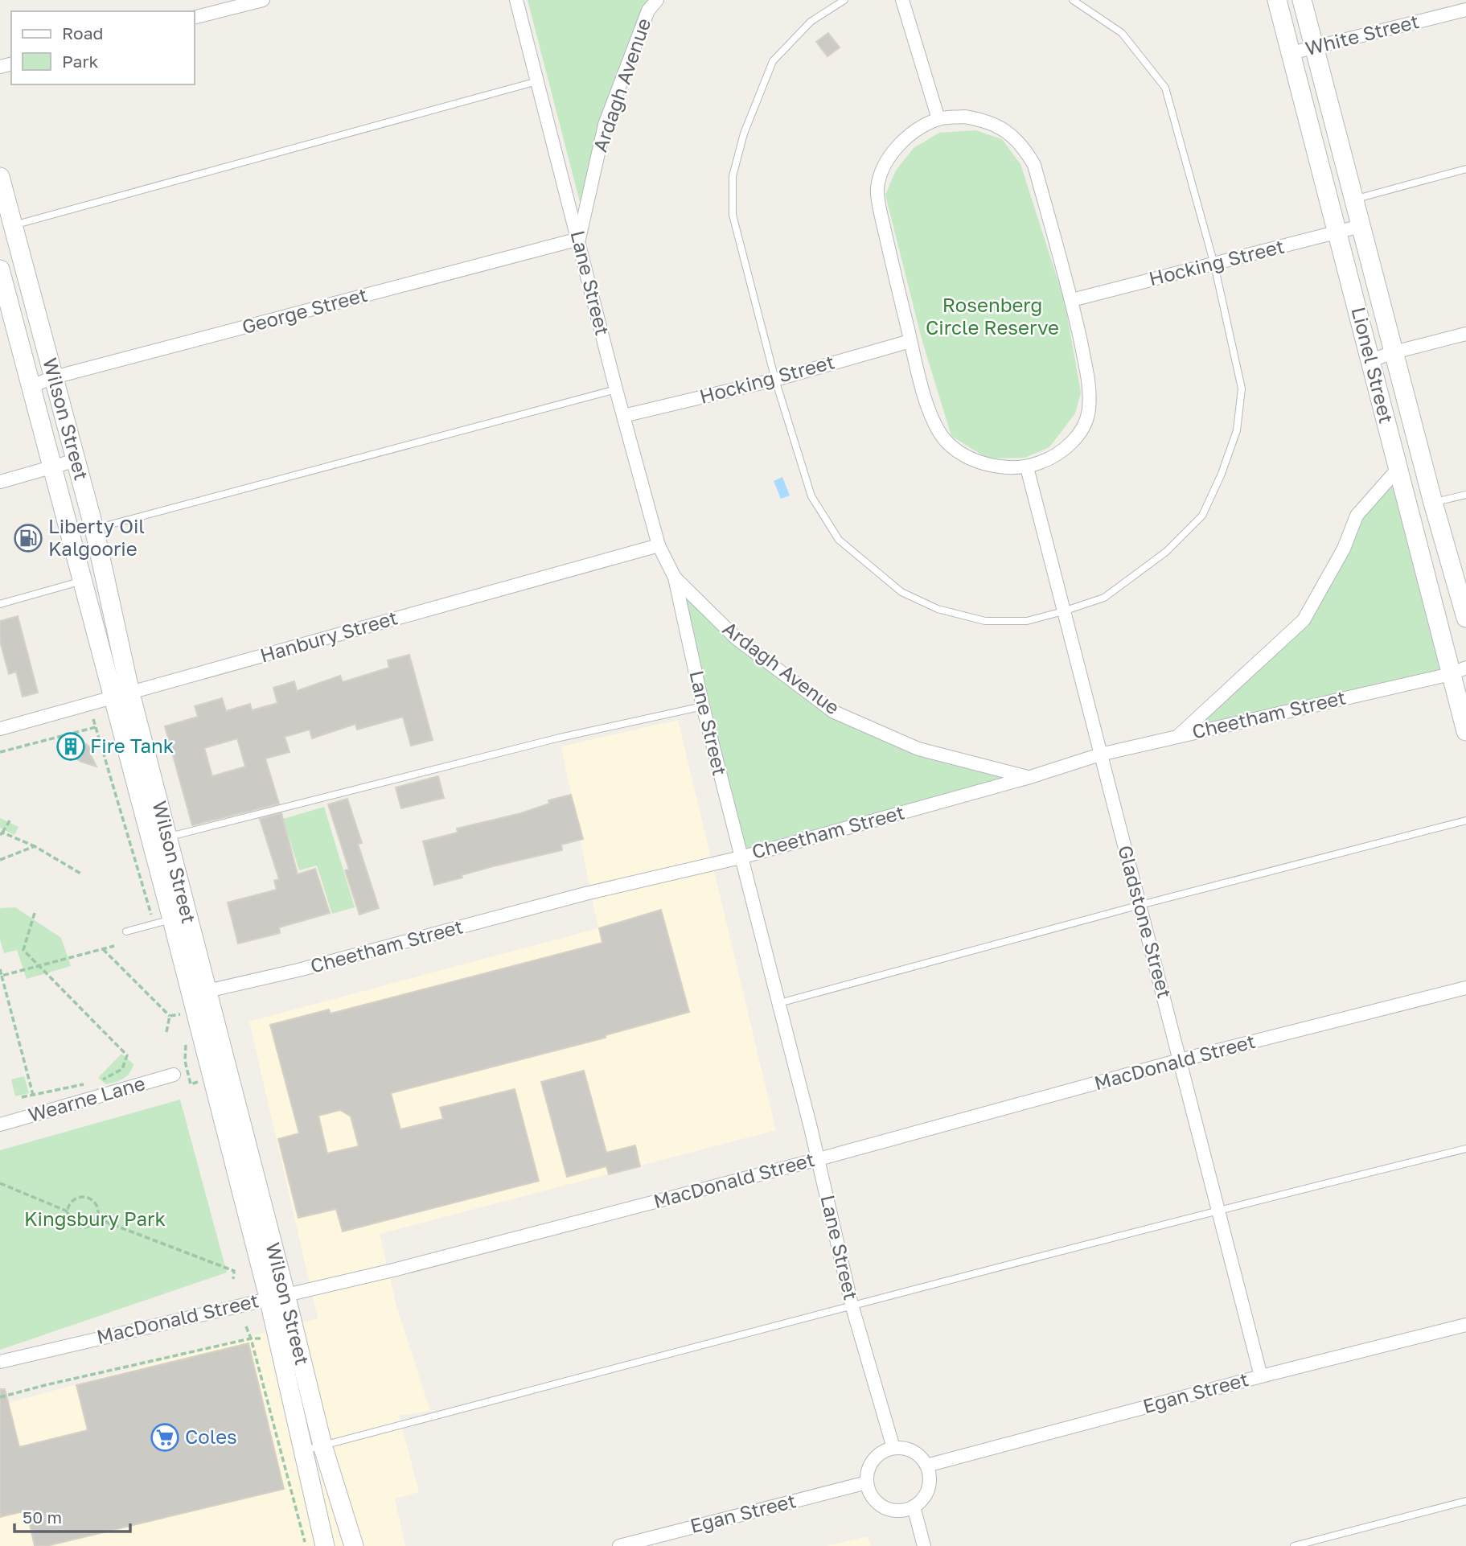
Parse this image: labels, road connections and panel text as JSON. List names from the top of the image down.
{
  "streets": {
    "street": [
      "White Street",
      "Ardagh Avenue",
      "Hocking Street",
      "Lane Street",
      "George Street",
      "Lionel Street",
      "Wilson Street",
      "Hanbury Street",
      "Cheetham Street",
      "Gladstone Street",
      "MacDonald Street",
      "Wearne Lane",
      "Egan Street"
    ]
  },
  "crossings": [
    ["White Street", "Lionel Street"],
    ["Ardagh Avenue", "Lane Street"],
    ["Ardagh Avenue", "George Street"],
    ["Ardagh Avenue", "Cheetham Street"],
    ["Hocking Street", "Lane Street"],
    ["Hocking Street", "Lionel Street"],
    ["Lane Street", "George Street"],
    ["Lane Street", "Hanbury Street"],
    ["Lane Street", "Cheetham Street"],
    ["Lane Street", "MacDonald Street"],
    ["Lane Street", "Egan Street"],
    ["George Street", "Wilson Street"],
    ["Lionel Street", "Cheetham Street"],
    ["Wilson Street", "Hanbury Street"],
    ["Wilson Street", "Cheetham Street"],
    ["Wilson Street", "MacDonald Street"],
    ["Cheetham Street", "Gladstone Street"],
    ["Gladstone Street", "MacDonald Street"],
    ["Gladstone Street", "Egan Street"]
  ],
  "parks": ["Rosenberg Circle Reserve", "Kingsbury Park"],
  "places": {
    "fuel station": ["Liberty Oil Kalgoorie"],
    "building": ["Fire Tank"],
    "supermarket": ["Coles"]
  },
  "legend": ["Road", "Park"],
  "scale_bar": "50 m"
}
